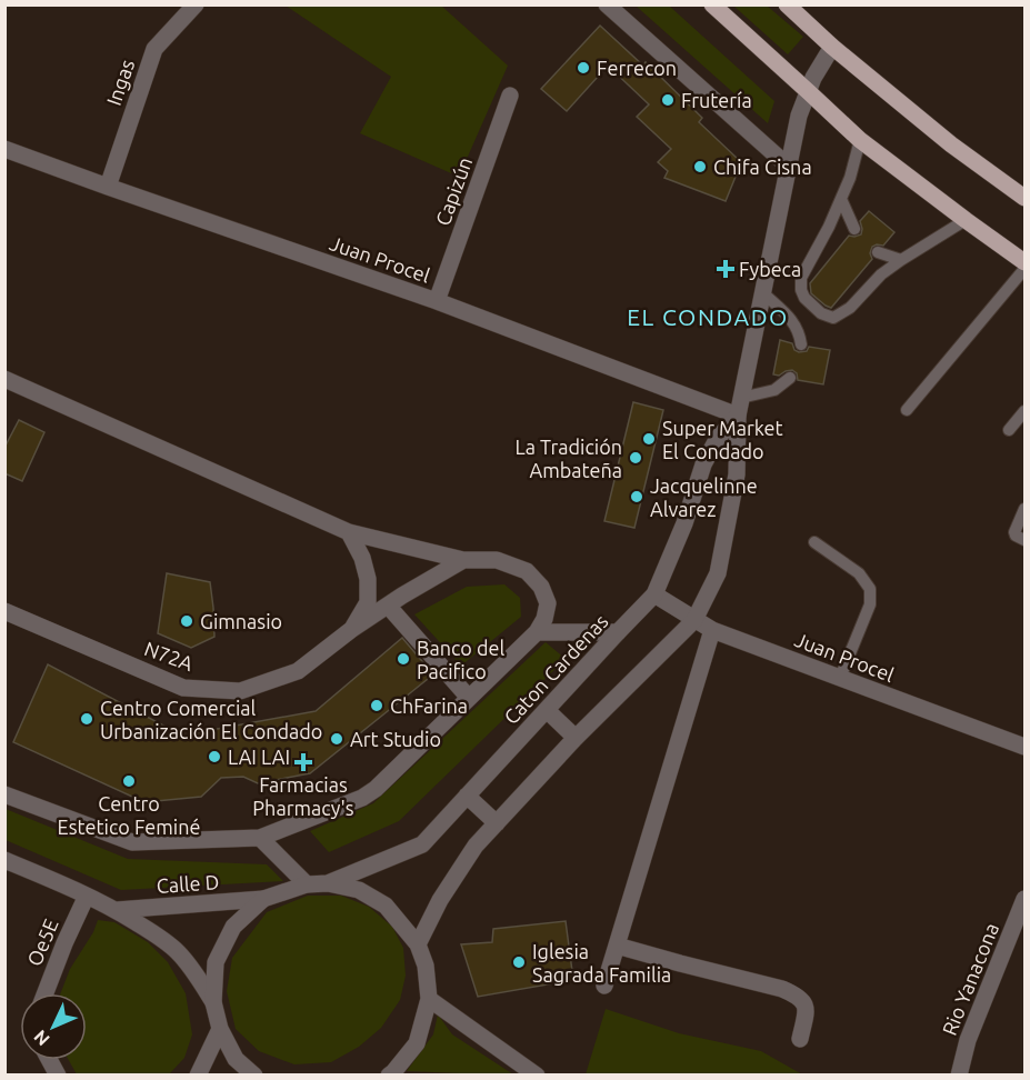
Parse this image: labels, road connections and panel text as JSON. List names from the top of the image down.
{
  "streets": {
    "street": [
      "Ingas",
      "Capizún",
      "Juan Procel",
      "N72A",
      "Caton Cardenas",
      "Calle D",
      "Oe5E",
      "Rio Yanacona"
    ]
  },
  "crossings": [
    ["Ingas", "Juan Procel"],
    ["Capizún", "Juan Procel"],
    ["Juan Procel", "Caton Cardenas"]
  ],
  "districts": ["EL CONDADO"],
  "places": {
    "other": [
      "Ferrecon",
      "Frutería",
      "Chifa Cisna",
      "Super Market El Condado",
      "La Tradición Ambateña",
      "Jacquelinne Alvarez",
      "Gimnasio",
      "Banco del Pacifico",
      "ChFarina",
      "Centro Comercial Urbanización El Condado",
      "Art Studio",
      "LAI LAI",
      "Centro Estetico Feminé",
      "Iglesia Sagrada Familia"
    ],
    "health": ["Fybeca", "Farmacias Pharmacy's"]
  },
  "north": "bottom left"
}
